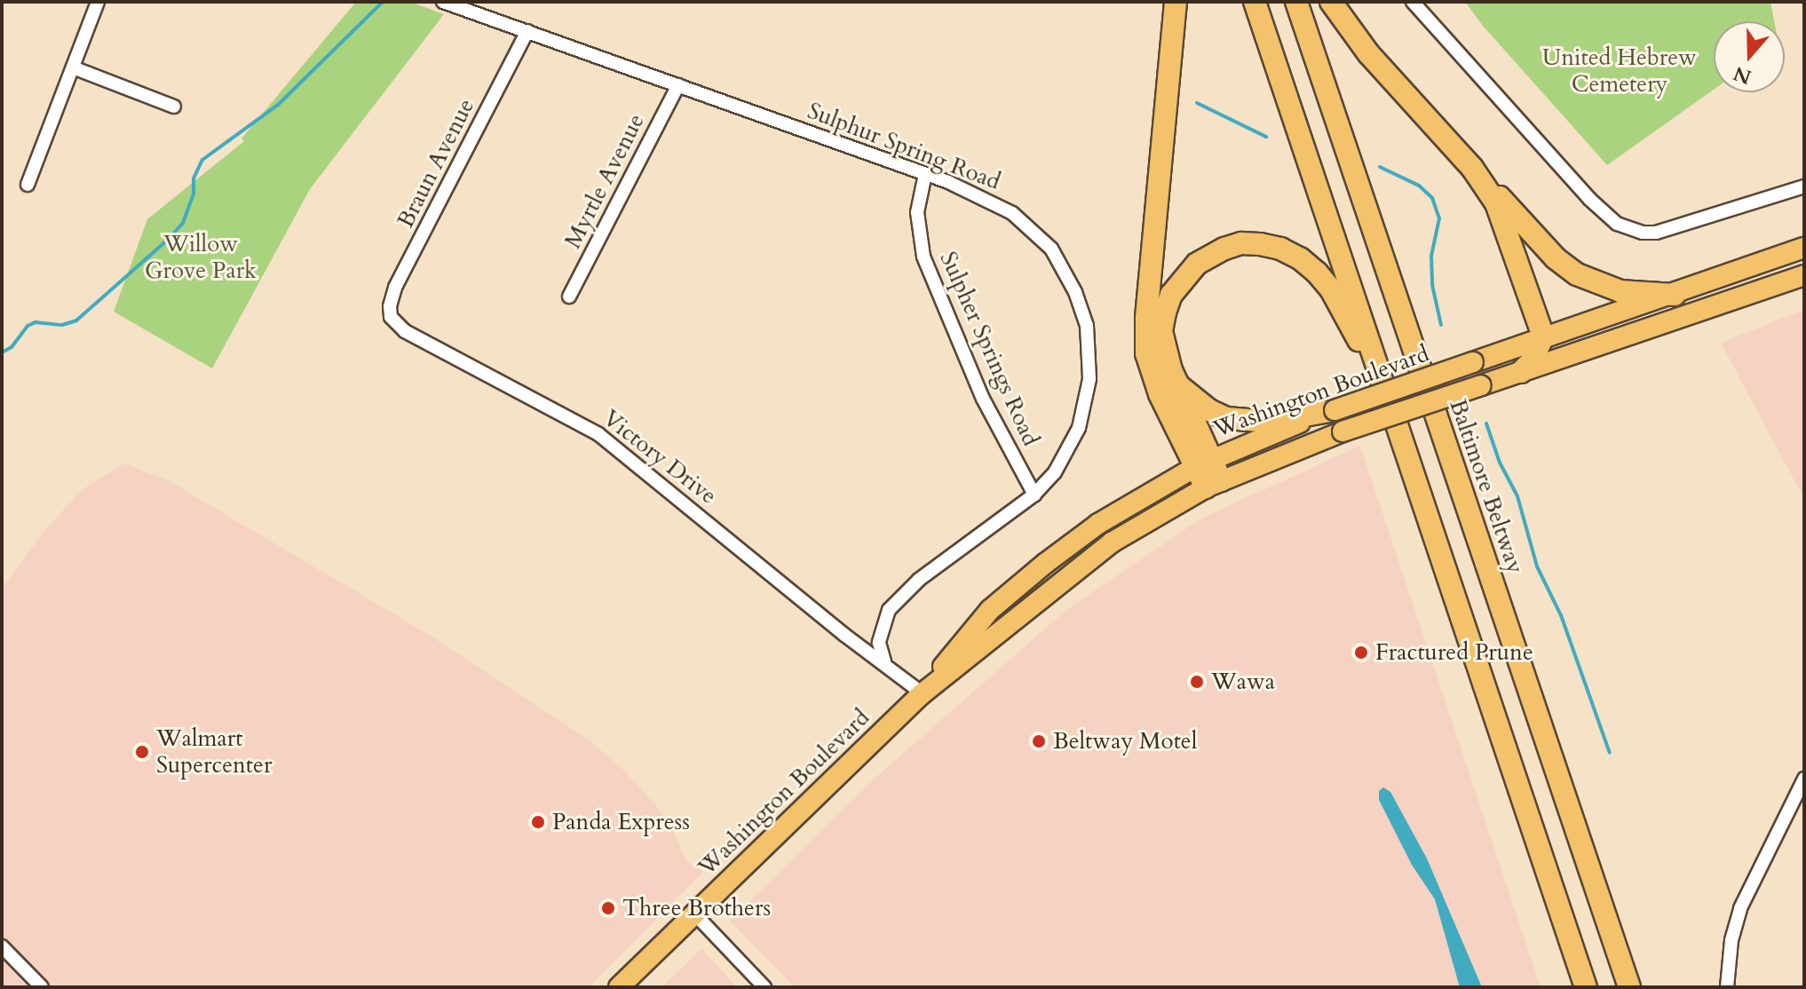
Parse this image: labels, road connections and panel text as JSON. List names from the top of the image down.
{
  "streets": {
    "highway": ["Baltimore Beltway"],
    "main road": ["Washington Boulevard"],
    "street": [
      "Sulphur Spring Road",
      "Braun Avenue",
      "Myrtle Avenue",
      "Sulpher Springs Road",
      "Victory Drive"
    ]
  },
  "crossings": [
    ["Sulphur Spring Road", "Braun Avenue"],
    ["Sulphur Spring Road", "Myrtle Avenue"],
    ["Sulphur Spring Road", "Sulpher Springs Road"],
    ["Sulphur Spring Road", "Victory Drive"],
    ["Braun Avenue", "Victory Drive"]
  ],
  "parks": ["United Hebrew Cemetery", "Willow Grove Park"],
  "places": [
    "Fractured Prune",
    "Wawa",
    "Beltway Motel",
    "Walmart Supercenter",
    "Panda Express",
    "Three Brothers"
  ],
  "north": "bottom"
}
